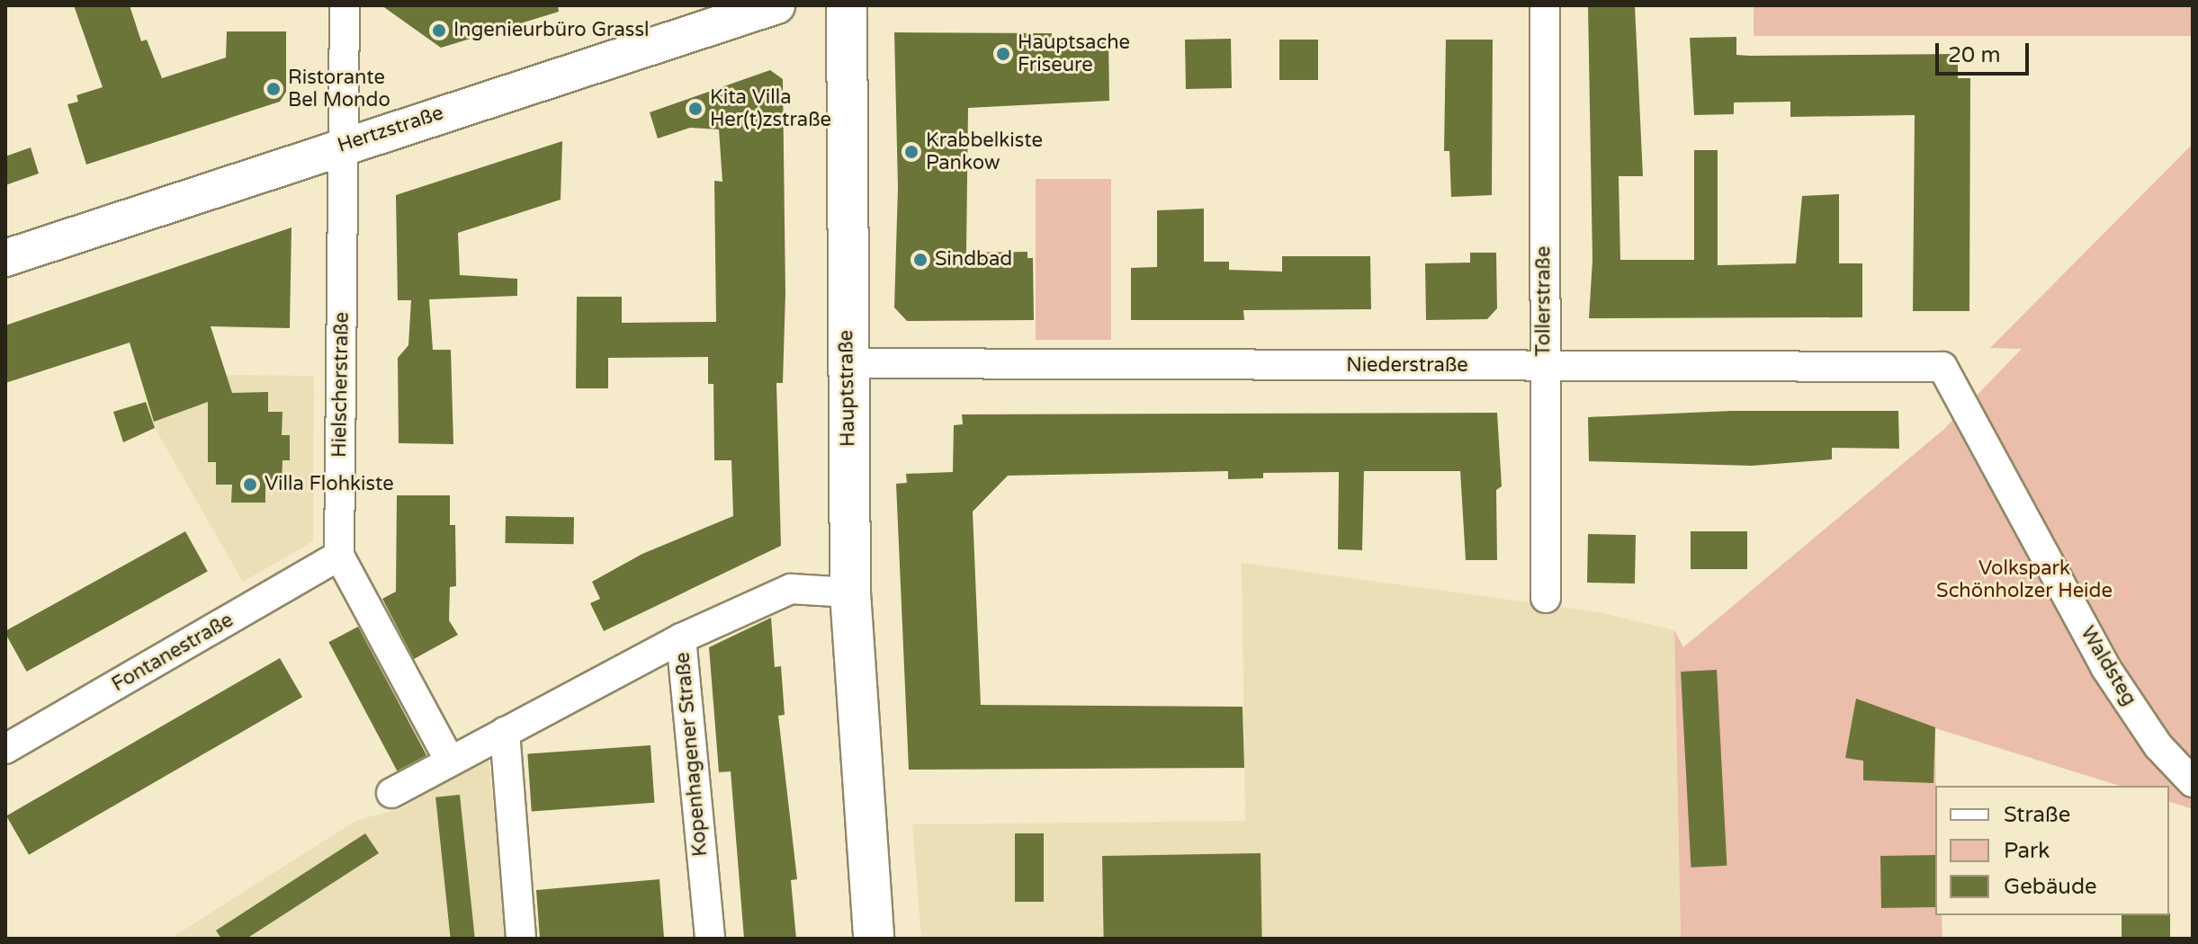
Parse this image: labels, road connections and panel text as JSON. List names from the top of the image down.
{
  "streets": {
    "main road": ["Hauptstraße"],
    "street": [
      "Hertzstraße",
      "Tollerstraße",
      "Niederstraße",
      "Hielscherstraße",
      "Fontanestraße",
      "Waldsteg",
      "Kopenhagener Straße"
    ]
  },
  "crossings": [
    ["Hertzstraße", "Hielscherstraße"],
    ["Tollerstraße", "Niederstraße"],
    ["Niederstraße", "Hauptstraße"],
    ["Niederstraße", "Waldsteg"],
    ["Hielscherstraße", "Fontanestraße"]
  ],
  "parks": ["Volkspark Schönholzer Heide"],
  "places": [
    "Ingenieurbüro Grassl",
    "Hauptsache Friseure",
    "Ristorante Bel Mondo",
    "Kita Villa Her(t)zstraße",
    "Krabbelkiste Pankow",
    "Sindbad",
    "Villa Flohkiste"
  ],
  "legend": ["Straße", "Park", "Gebäude"],
  "scale_bar": "20 m"
}
